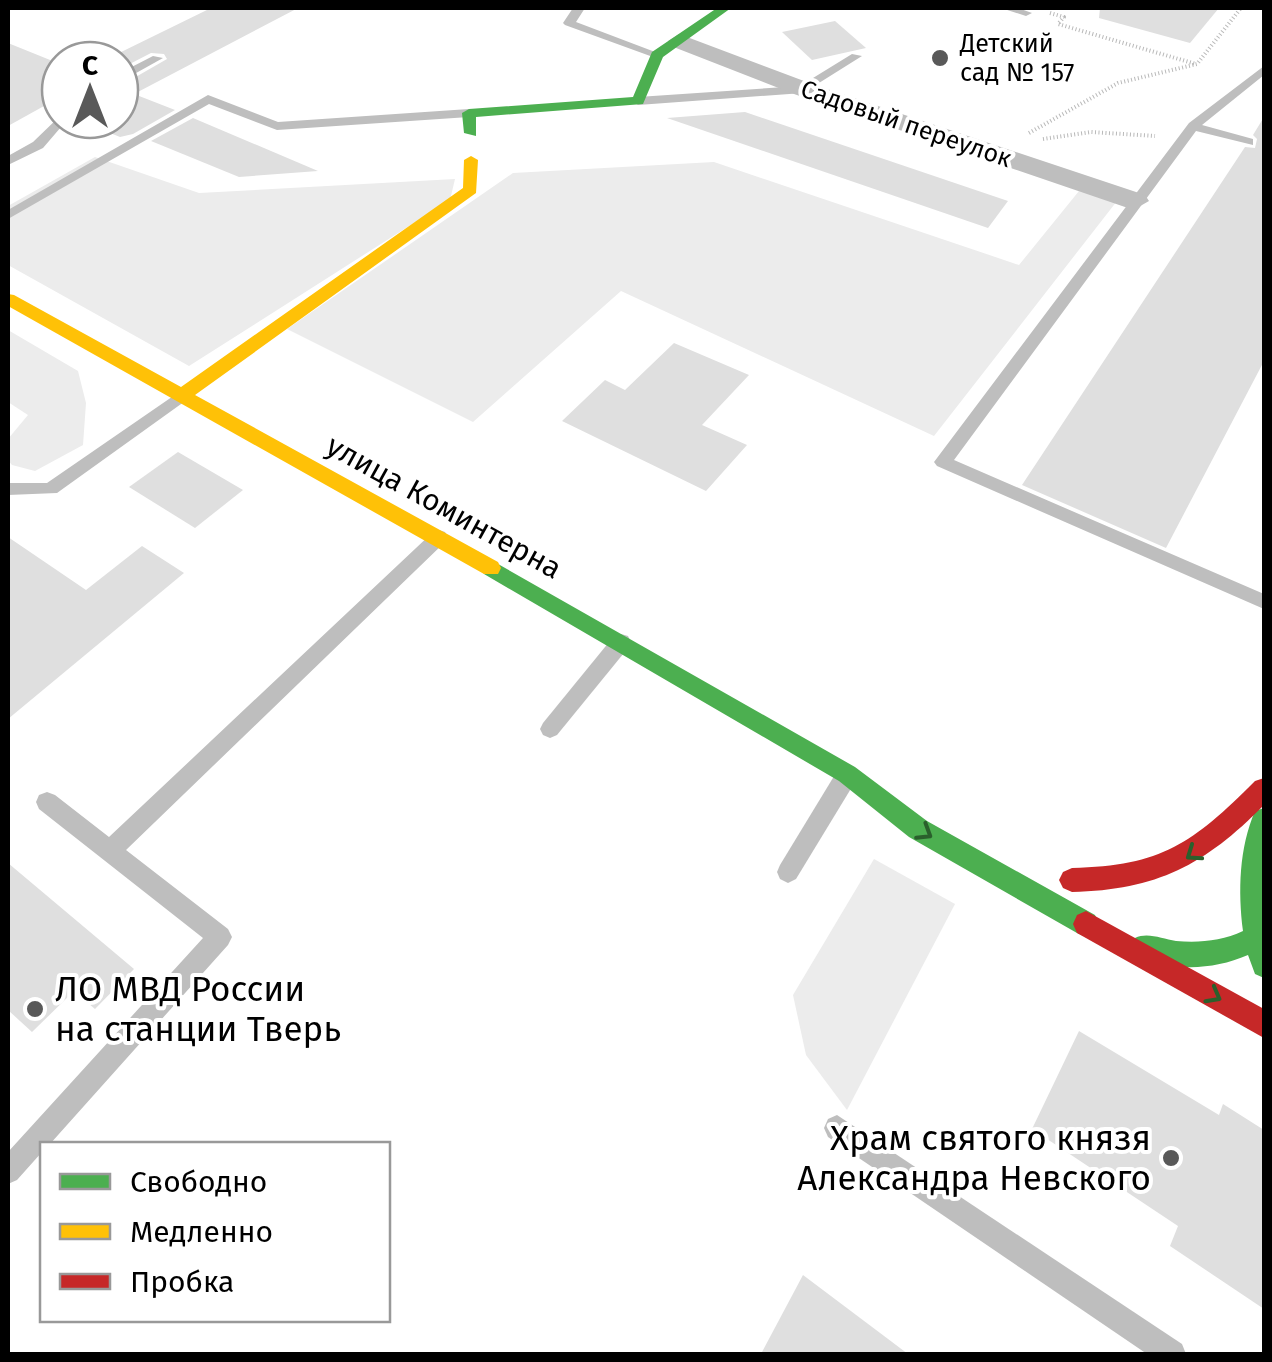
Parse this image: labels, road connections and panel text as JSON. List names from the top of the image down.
{
  "streets": {
    "main road": ["улица Коминтерна"],
    "street": ["Садовый переулок"]
  },
  "places": ["Детский сад № 157", "ЛО МВД России на станции Тверь", "Храм святого князя Александра Невского"],
  "legend": ["Свободно", "Медленно", "Пробка"],
  "north": "top"
}
